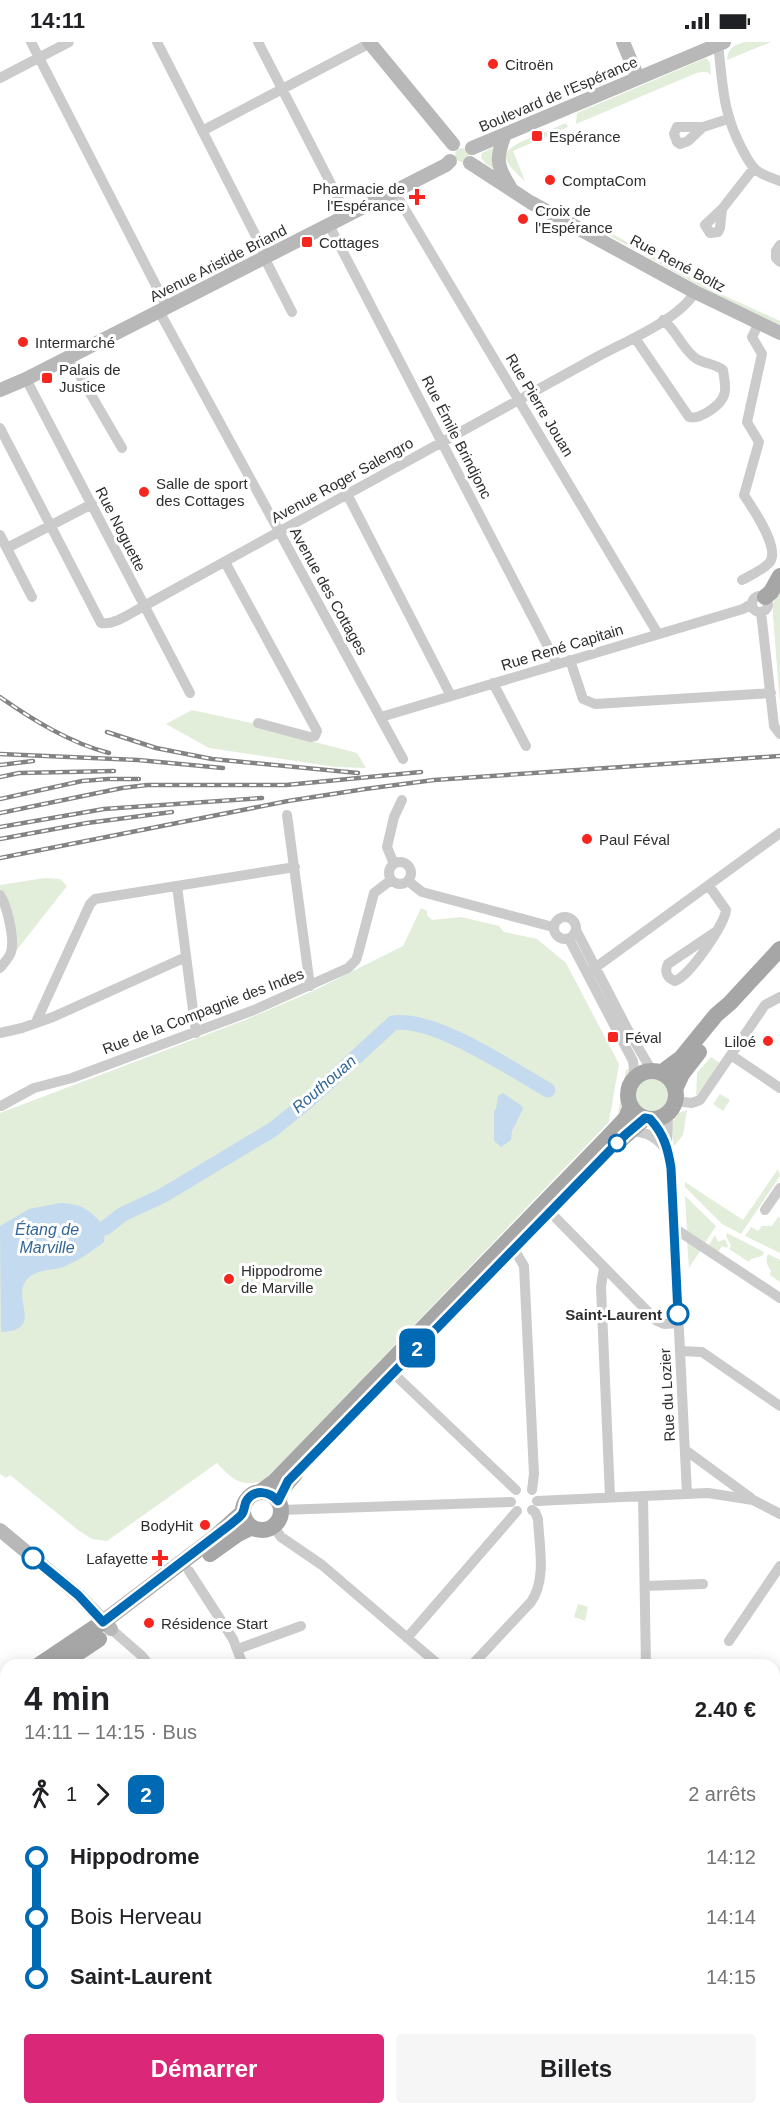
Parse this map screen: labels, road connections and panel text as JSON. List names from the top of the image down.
{
  "streets": {
    "main road": ["Boulevard de l'Espérance", "Avenue Aristide Briand", "Rue René Boltz"],
    "street": [
      "Rue Pierre Jouan",
      "Rue Émile Brindjonc",
      "Avenue Roger Salengro",
      "Rue Noguette",
      "Avenue des Cottages",
      "Rue René Capitain",
      "Rue de la Compagnie des Indes",
      "Rue du Lozier"
    ]
  },
  "crossings": [
    ["Boulevard de l'Espérance", "Avenue Aristide Briand"],
    ["Boulevard de l'Espérance", "Rue René Boltz"],
    ["Avenue Aristide Briand", "Rue René Boltz"],
    ["Avenue Aristide Briand", "Rue Pierre Jouan"],
    ["Avenue Aristide Briand", "Rue Émile Brindjonc"],
    ["Avenue Aristide Briand", "Rue Noguette"],
    ["Avenue Aristide Briand", "Avenue des Cottages"],
    ["Rue René Boltz", "Avenue Roger Salengro"],
    ["Rue Pierre Jouan", "Avenue Roger Salengro"],
    ["Rue Pierre Jouan", "Rue René Capitain"],
    ["Rue Émile Brindjonc", "Avenue Roger Salengro"],
    ["Rue Émile Brindjonc", "Rue René Capitain"],
    ["Avenue Roger Salengro", "Rue Noguette"],
    ["Avenue Roger Salengro", "Avenue des Cottages"],
    ["Avenue des Cottages", "Rue René Capitain"]
  ],
  "water": ["Routhouan", "Étang de Marville"],
  "places": {
    "other": [
      "Citroën",
      "ComptaCom",
      "Croix de l'Espérance",
      "Intermarché",
      "Salle de sport des Cottages",
      "Paul Féval",
      "Liloé",
      "Hippodrome de Marville",
      "Saint-Laurent",
      "BodyHit",
      "Résidence Start"
    ],
    "transit": [
      "Espérance",
      "Cottages",
      "Palais de Justice",
      "Féval"
    ],
    "health": ["Pharmacie de l'Espérance", "Lafayette"]
  },
  "lines": ["bus line 2"],
  "page": {
    "status": "14:11",
    "on_map": "2",
    "heading": ["4 min", "14:11 – 14:15 · Bus", "2.40 €"],
    "legs": ["1", "2", "2 arrêts"],
    "list": [
      {
        "name": "Hippodrome",
        "value": "14:12"
      },
      {
        "name": "Bois Herveau",
        "value": "14:14"
      },
      {
        "name": "Saint-Laurent",
        "value": "14:15"
      }
    ],
    "buttons": ["Démarrer", "Billets"]
  }
}
